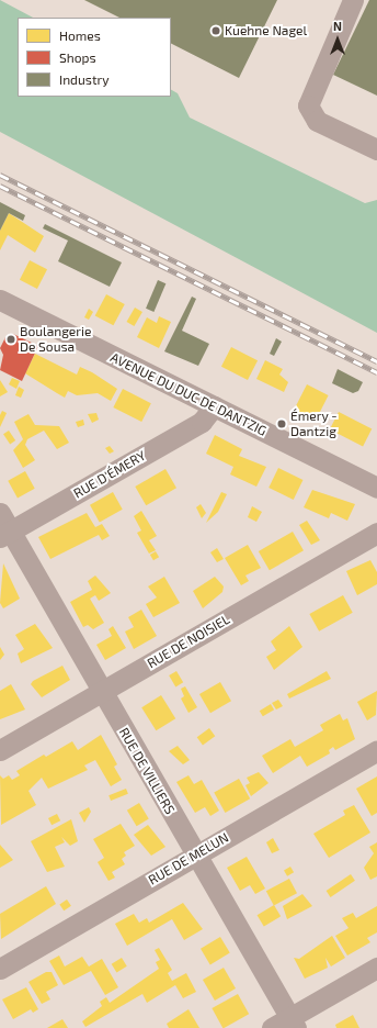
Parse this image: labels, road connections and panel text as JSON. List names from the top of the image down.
{
  "streets": {
    "street": [
      "AVENUE DU DUC DE DANTZIG",
      "RUE D'ÉMERY",
      "RUE DE NOISIEL",
      "RUE DE VILLIERS",
      "RUE DE MELUN"
    ]
  },
  "crossings": [
    ["AVENUE DU DUC DE DANTZIG", "RUE D'ÉMERY"],
    ["RUE D'ÉMERY", "RUE DE VILLIERS"],
    ["RUE DE NOISIEL", "RUE DE VILLIERS"],
    ["RUE DE VILLIERS", "RUE DE MELUN"]
  ],
  "places": ["Kuehne Nagel", "Boulangerie De Sousa", "Émery - Dantzig"],
  "legend": ["Homes", "Shops", "Industry"],
  "north": "top"
}
